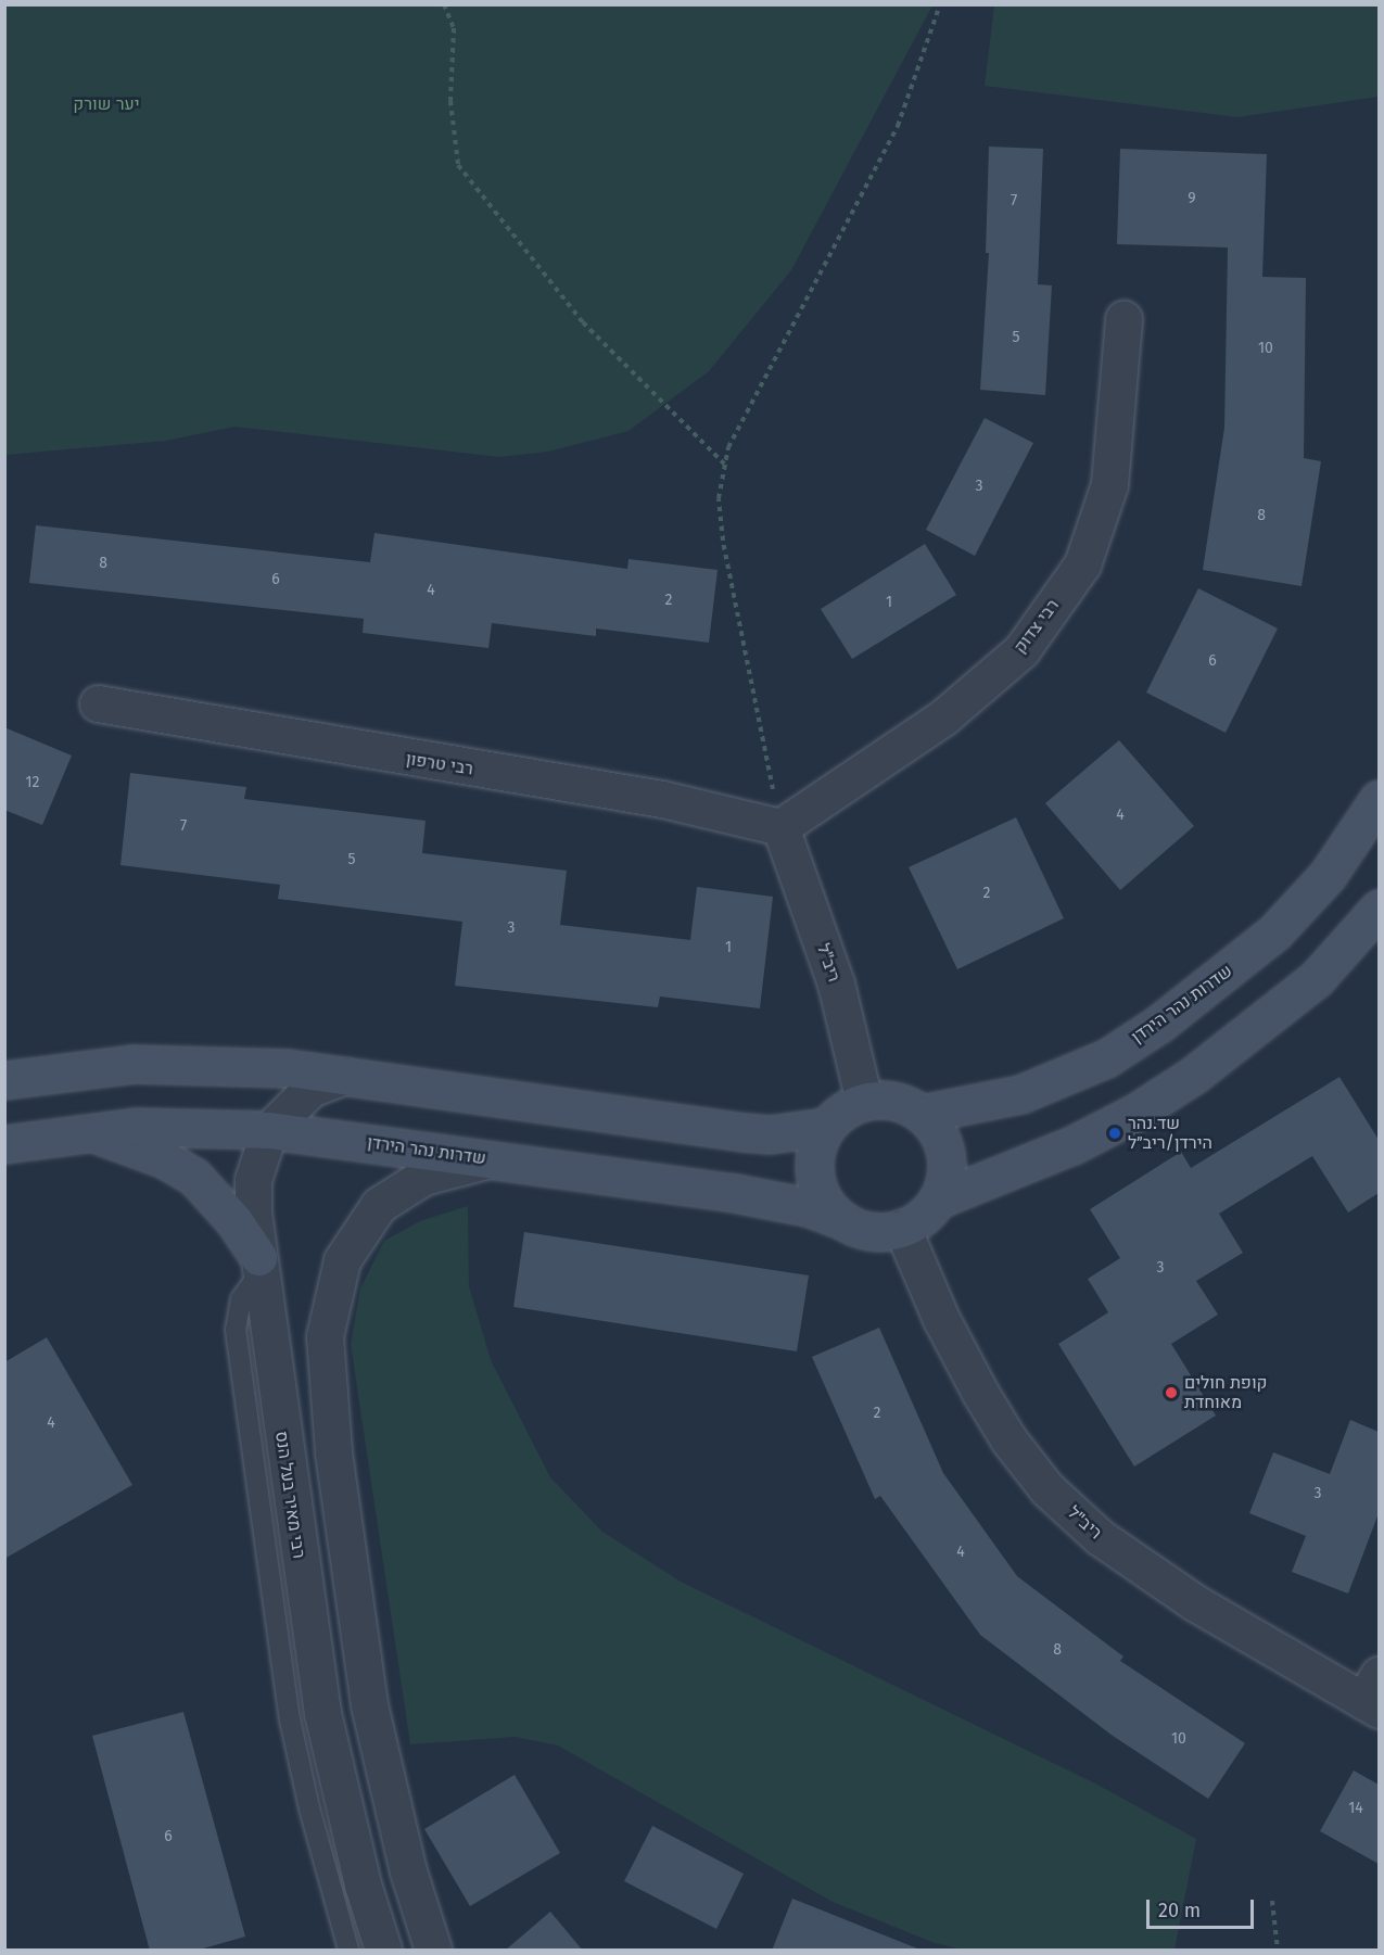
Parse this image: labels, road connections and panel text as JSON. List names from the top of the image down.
{
  "streets": {
    "main road": ["שדרות נהר הירדן"],
    "street": [
      "רבי צדוק",
      "רבי טרפון",
      "ריב\"ל",
      "רבי מאיר בעל הנס"
    ]
  },
  "crossings": [
    ["רבי צדוק", "רבי טרפון"],
    ["רבי צדוק", "ריב\"ל"],
    ["רבי טרפון", "ריב\"ל"],
    ["ריב\"ל", "שדרות נהר הירדן"],
    ["שדרות נהר הירדן", "רבי מאיר בעל הנס"]
  ],
  "parks": ["יער שורק"],
  "places": ["שד.נהר הירדן/ריב״ל", "קופת חולים מאוחדת"],
  "house_numbers": [
    "9",
    "7",
    "5",
    "10",
    "3",
    "8",
    "8",
    "6",
    "4",
    "2",
    "1",
    "6",
    "12",
    "4",
    "7",
    "5",
    "2",
    "3",
    "1",
    "3",
    "2",
    "4",
    "3",
    "4",
    "8",
    "10",
    "14",
    "6"
  ],
  "scale_bar": "20 m"
}
